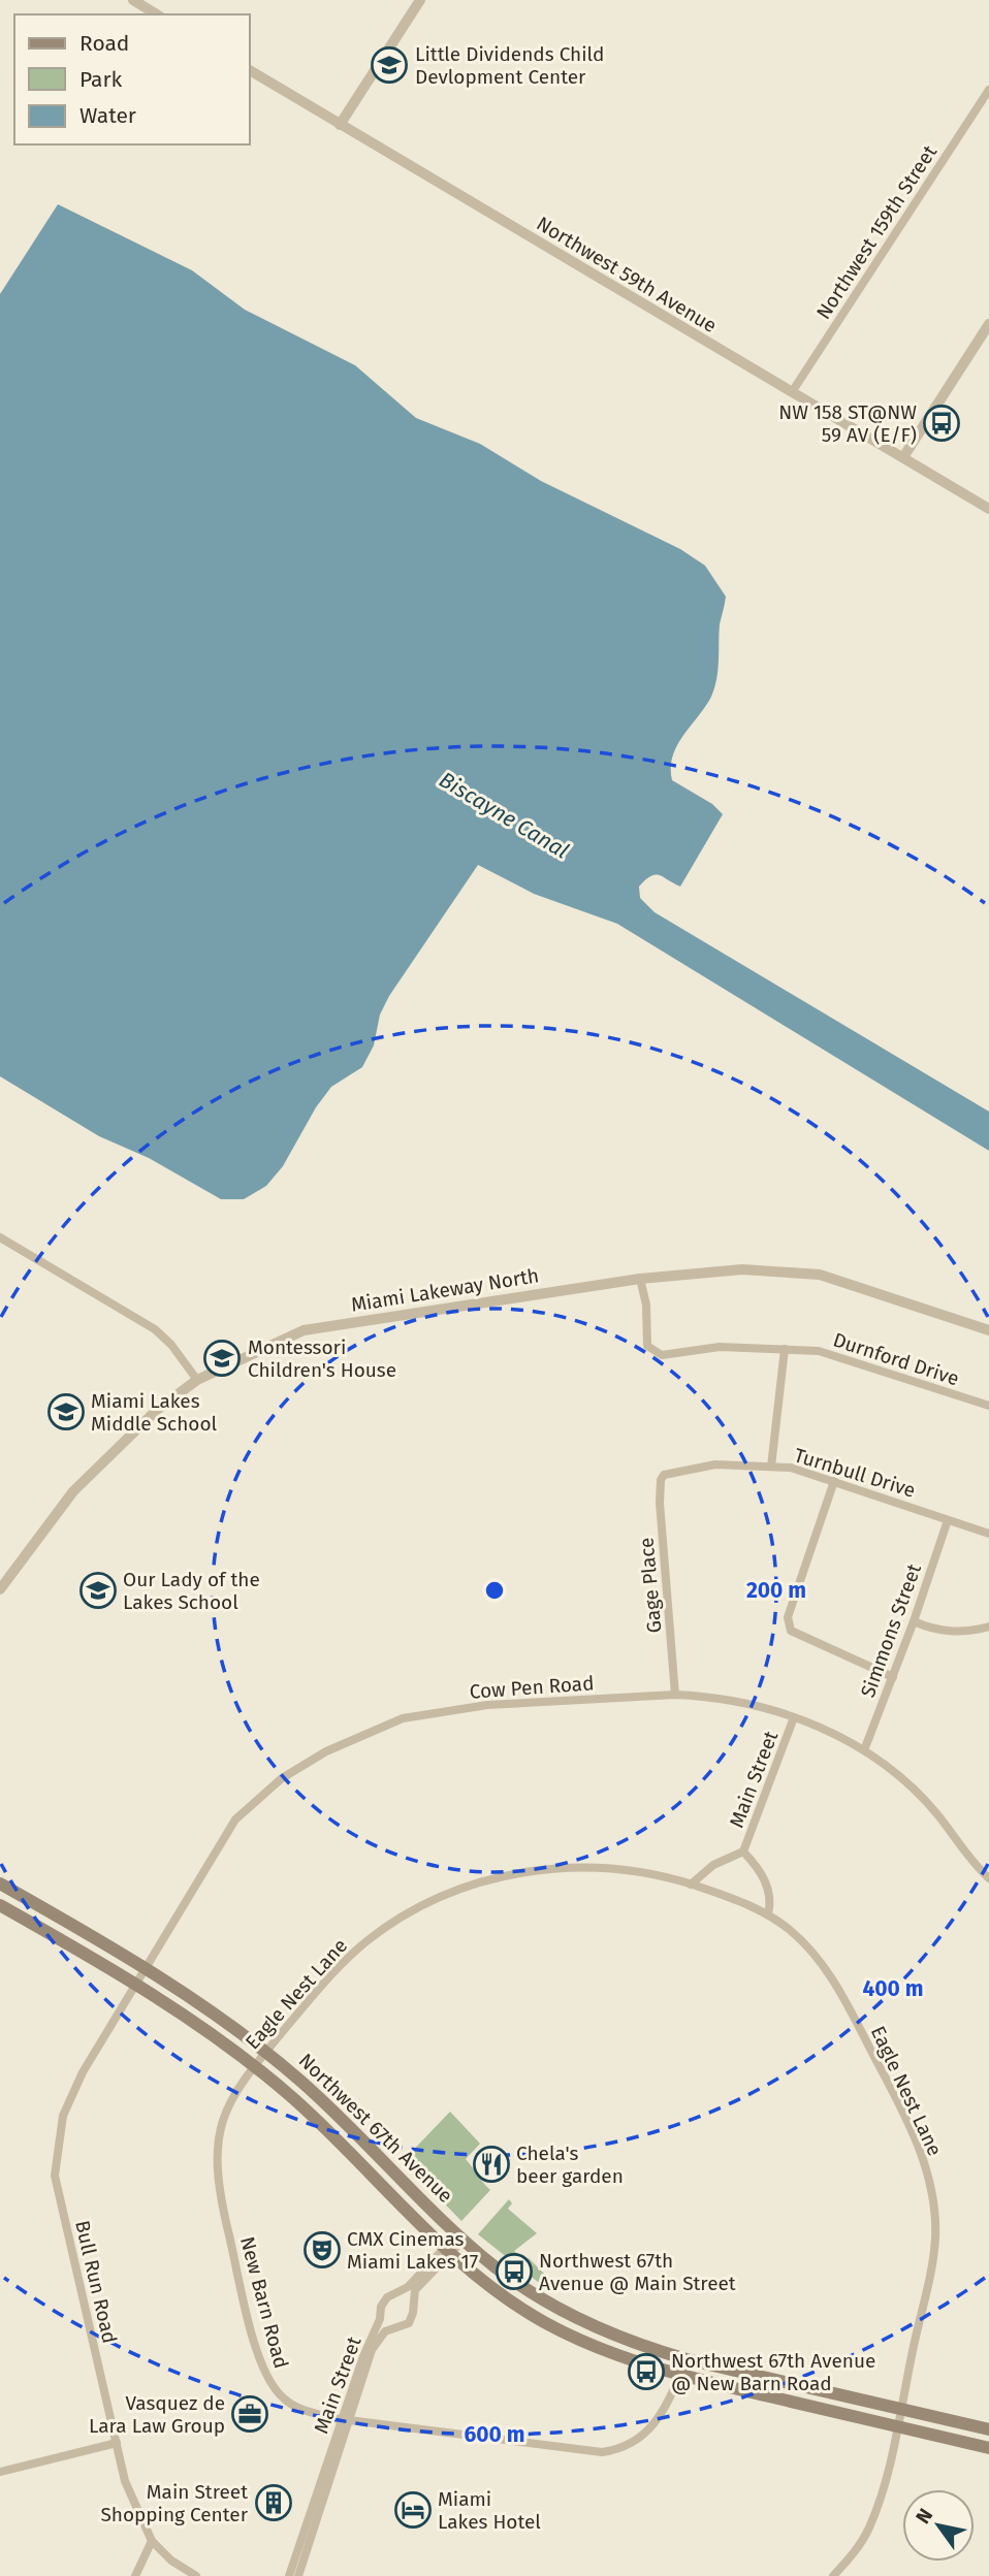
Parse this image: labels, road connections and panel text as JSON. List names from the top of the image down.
{
  "streets": {
    "main road": ["Northwest 67th Avenue"],
    "street": [
      "Northwest 159th Street",
      "Northwest 59th Avenue",
      "Miami Lakeway North",
      "Durnford Drive",
      "Turnbull Drive",
      "Gage Place",
      "Simmons Street",
      "Cow Pen Road",
      "Main Street",
      "Eagle Nest Lane",
      "Bull Run Road",
      "New Barn Road"
    ]
  },
  "crossings": [
    ["Northwest 159th Street", "Northwest 59th Avenue"],
    ["Miami Lakeway North", "Durnford Drive"],
    ["Turnbull Drive", "Gage Place"],
    ["Turnbull Drive", "Simmons Street"],
    ["Gage Place", "Cow Pen Road"],
    ["Simmons Street", "Cow Pen Road"],
    ["Cow Pen Road", "Main Street"],
    ["Cow Pen Road", "Northwest 67th Avenue"],
    ["Cow Pen Road", "Bull Run Road"],
    ["Main Street", "Eagle Nest Lane"],
    ["Main Street", "Northwest 67th Avenue"],
    ["Main Street", "New Barn Road"],
    ["Eagle Nest Lane", "Northwest 67th Avenue"],
    ["Eagle Nest Lane", "New Barn Road"],
    ["Northwest 67th Avenue", "Bull Run Road"],
    ["Northwest 67th Avenue", "New Barn Road"]
  ],
  "water": ["Biscayne Canal"],
  "places": {
    "school or university": [
      "Little Dividends Child Devlopment Center",
      "Montessori Children's House",
      "Miami Lakes Middle School",
      "Our Lady of the Lakes School"
    ],
    "bus stop": ["NW 158 ST@NW 59 AV (E/F)", "Northwest 67th Avenue @ Main Street", "Northwest 67th Avenue @ New Barn Road"],
    "restaurant": ["Chela's beer garden"],
    "theatre": ["CMX Cinemas Miami Lakes 17"],
    "office": ["Vasquez de Lara Law Group"],
    "building": ["Main Street Shopping Center"],
    "hotel": ["Miami Lakes Hotel"]
  },
  "legend": ["Road", "Park", "Water"],
  "north": "top left",
  "rings": ["200 m", "400 m", "600 m"]
}
